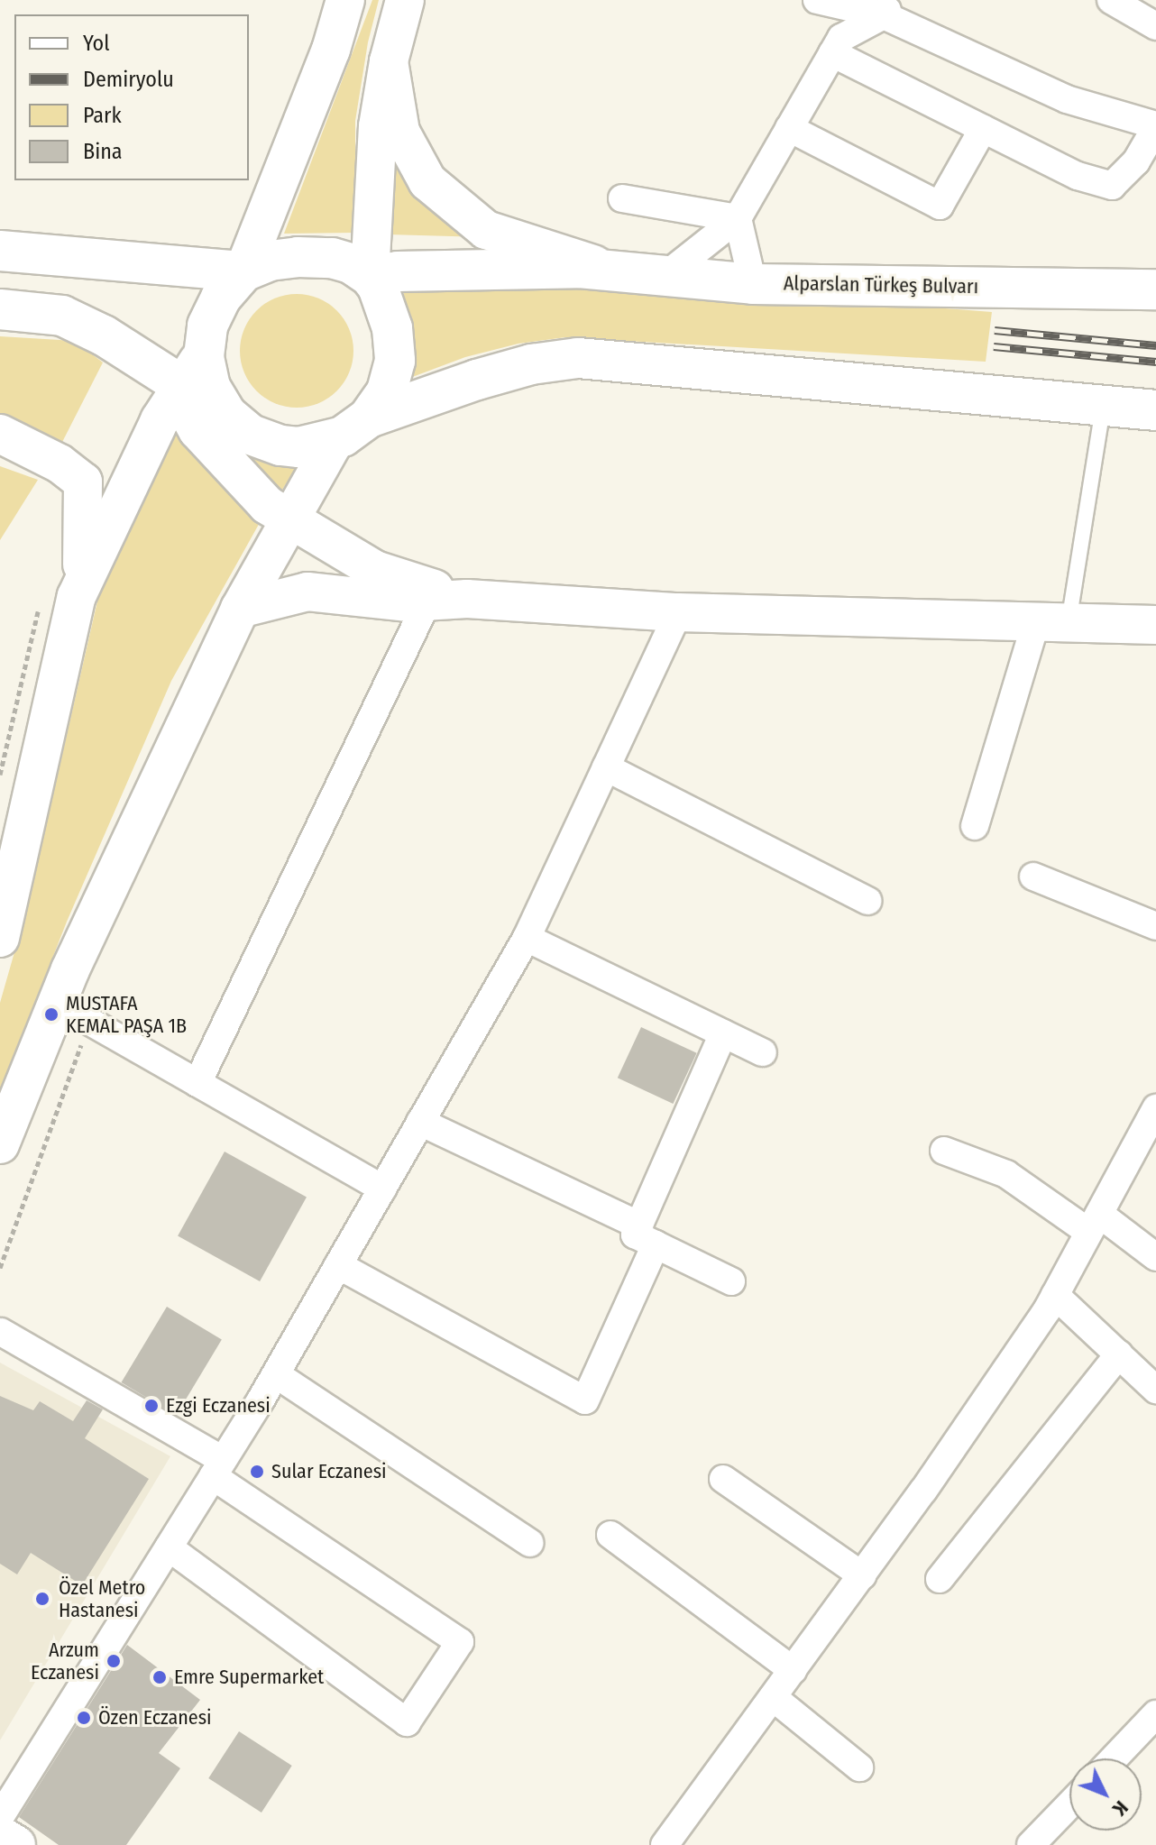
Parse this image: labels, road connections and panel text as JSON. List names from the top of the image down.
{
  "streets": {
    "main road": ["Alparslan Türkeş Bulvarı"]
  },
  "places": [
    "MUSTAFA KEMAL PAŞA 1B",
    "Ezgi Eczanesi",
    "Sular Eczanesi",
    "Özel Metro Hastanesi",
    "Arzum Eczanesi",
    "Emre Supermarket",
    "Özen Eczanesi"
  ],
  "legend": [
    "Yol",
    "Demiryolu",
    "Park",
    "Bina"
  ],
  "north": "bottom right"
}
